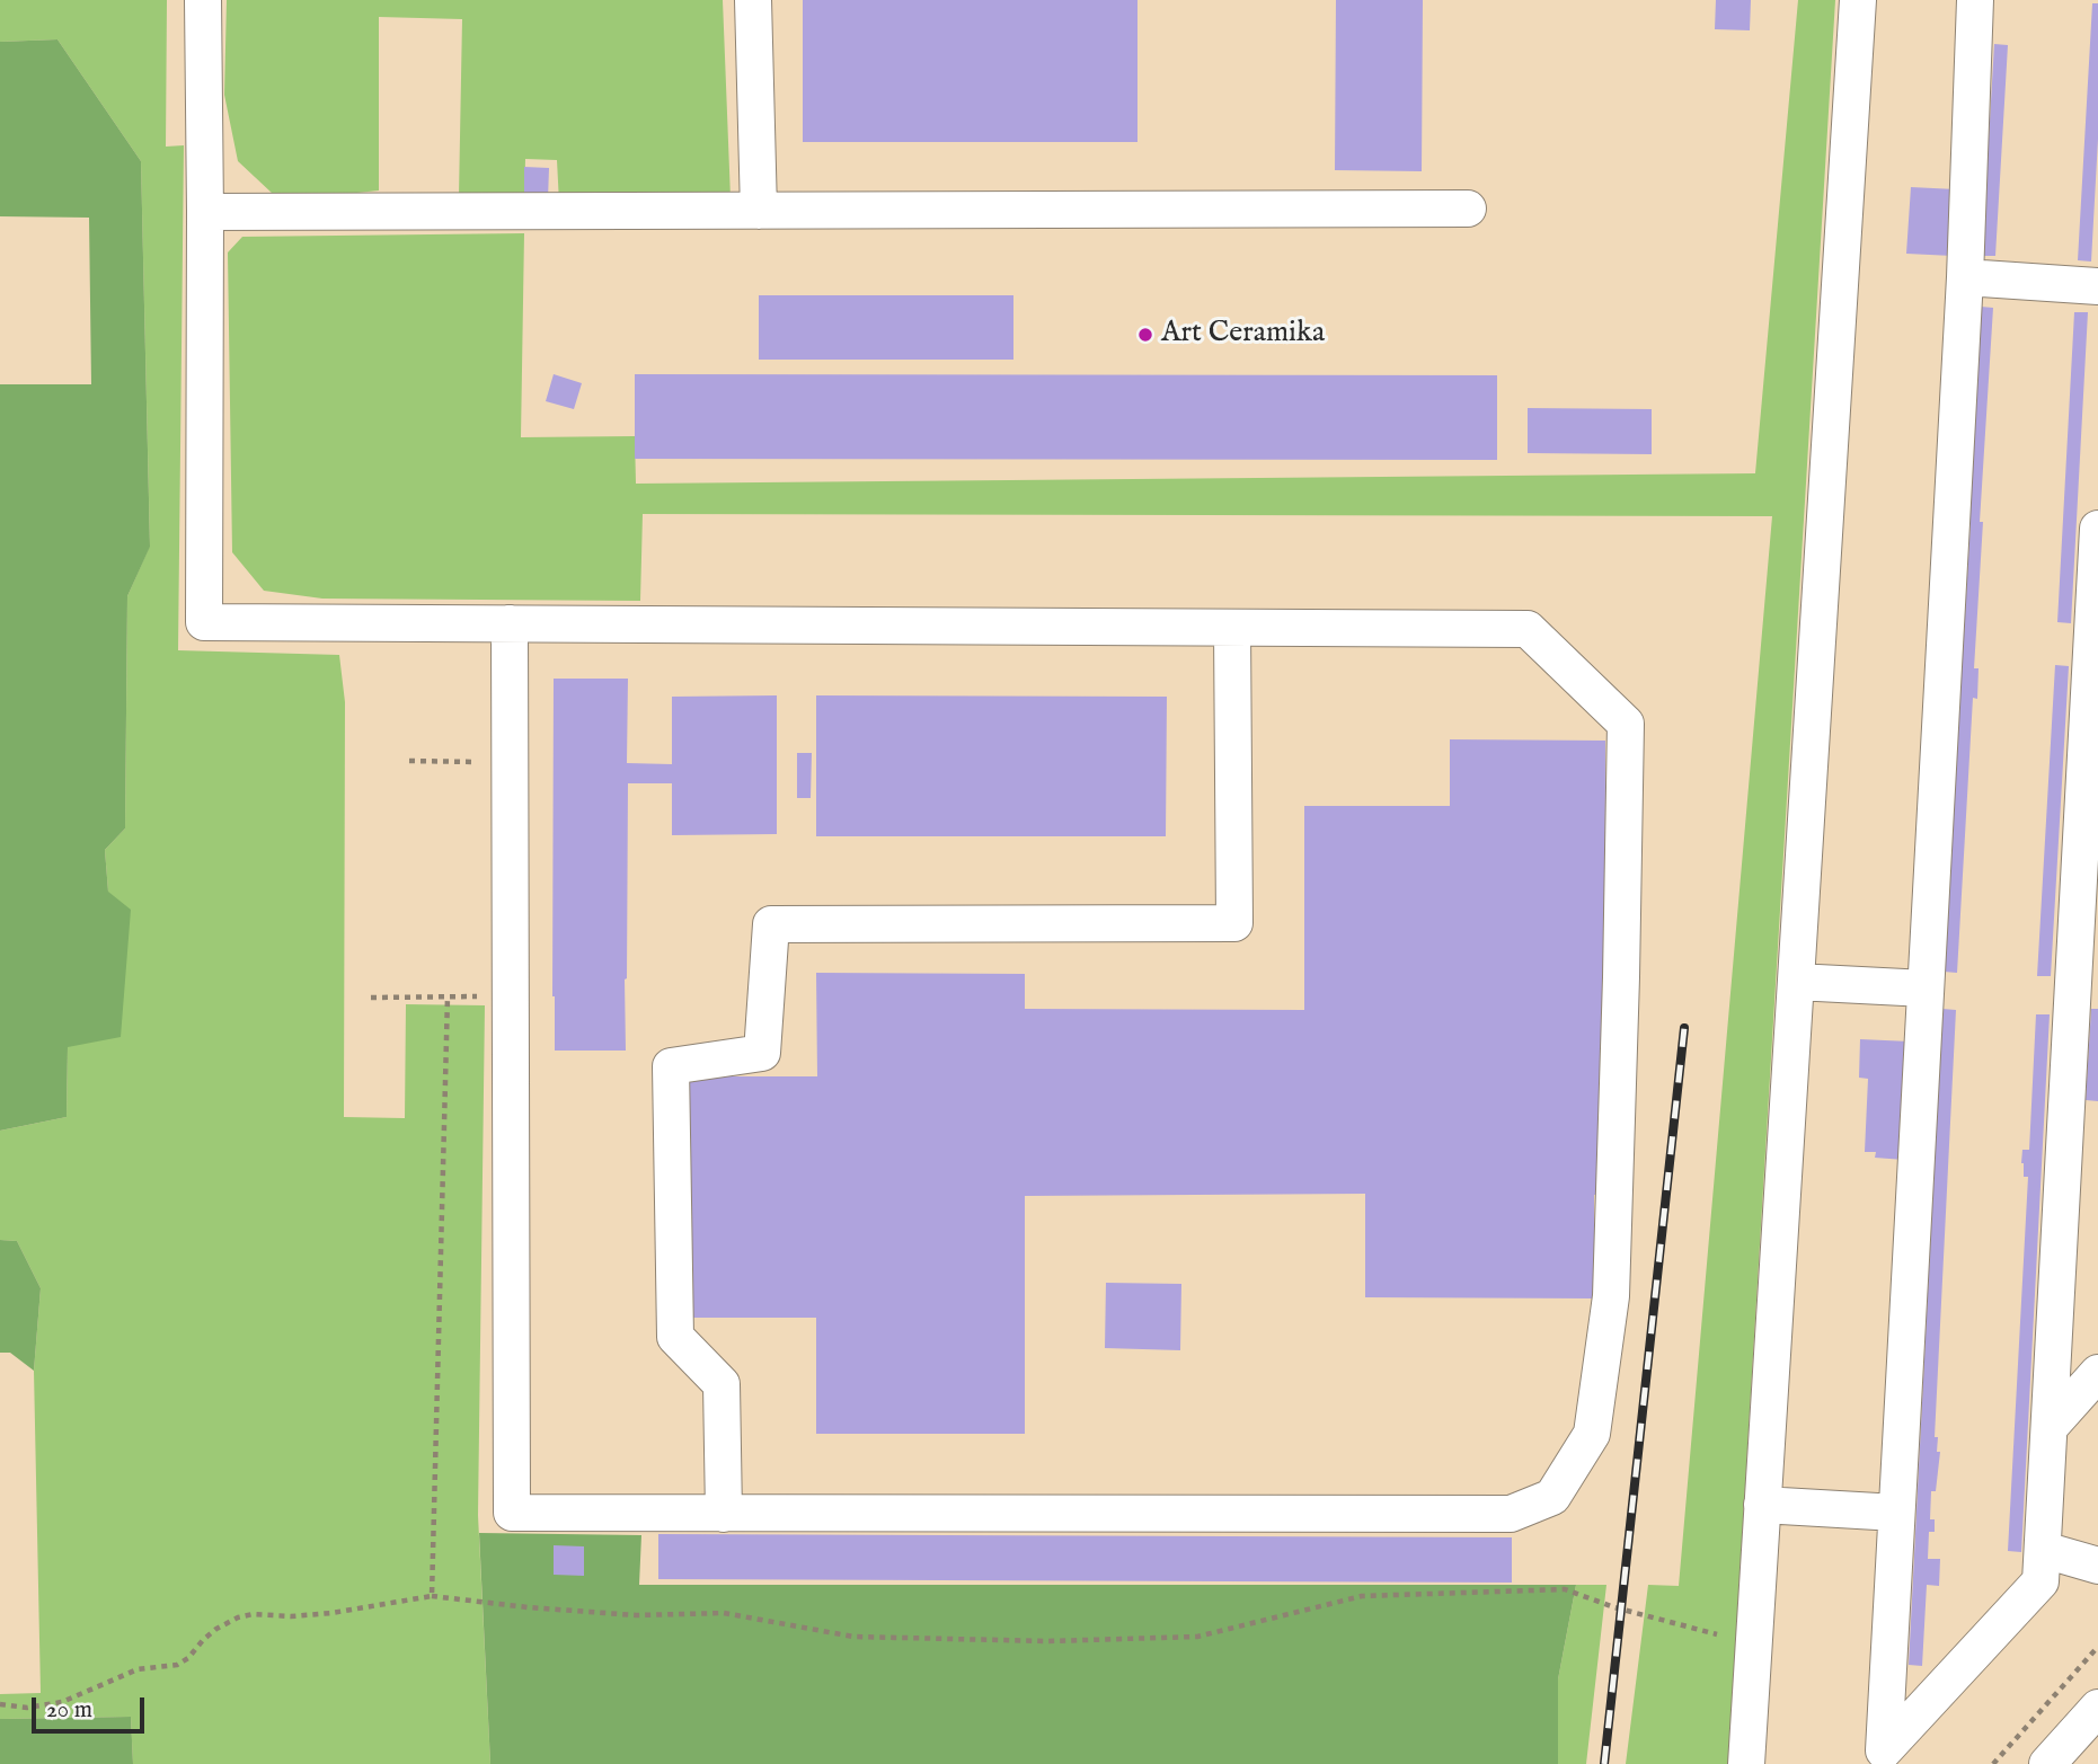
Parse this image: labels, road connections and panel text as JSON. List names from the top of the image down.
{
  "places": ["Art Ceramika"],
  "scale_bar": "20 m"
}
